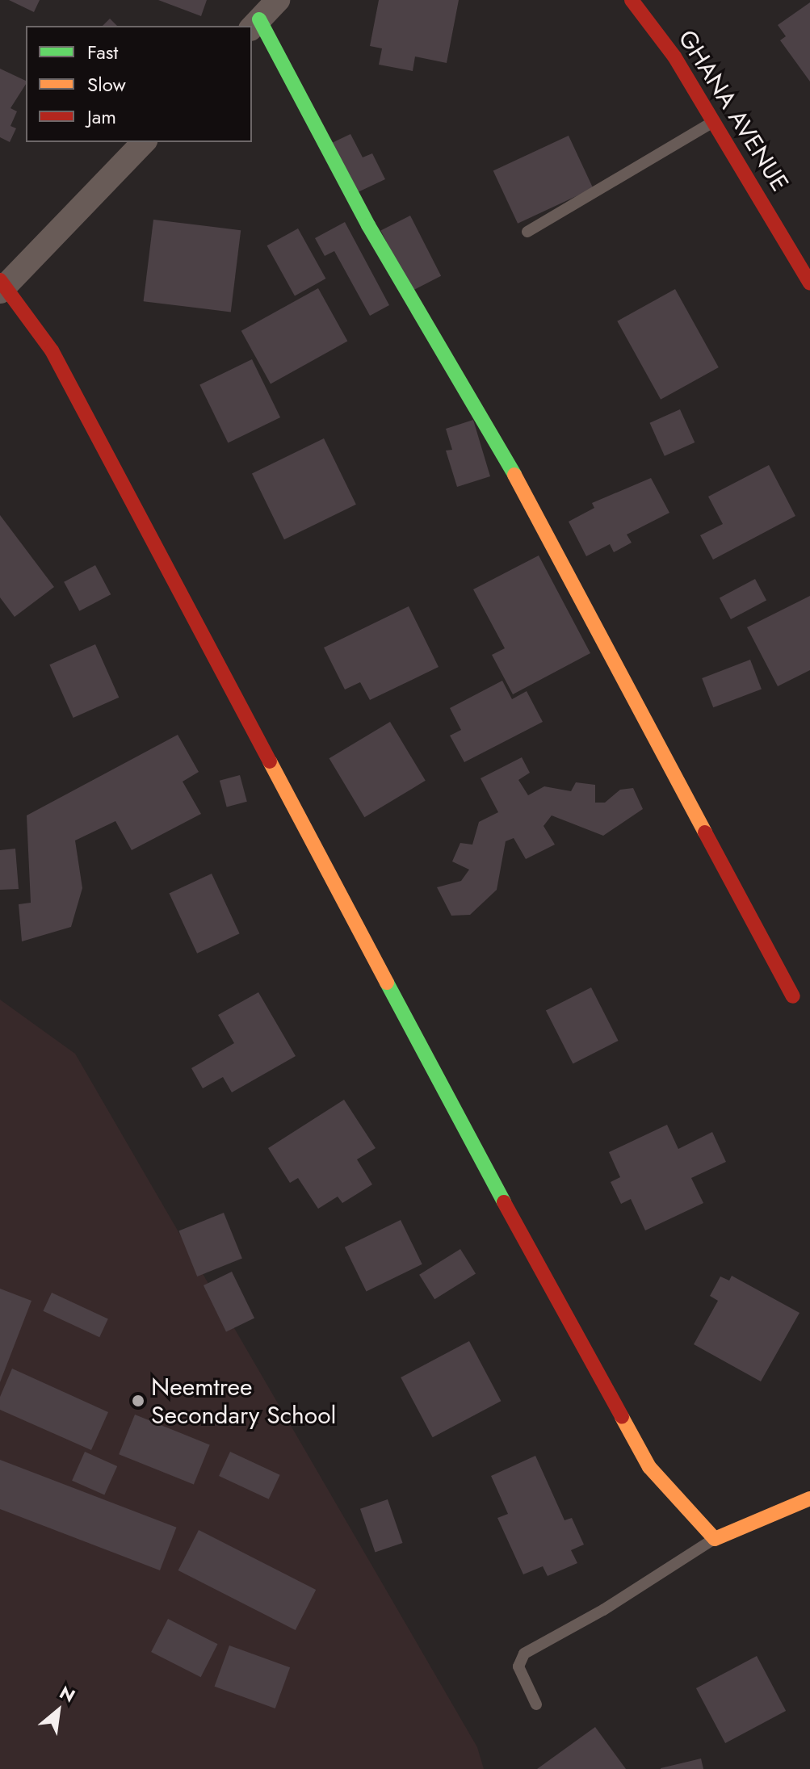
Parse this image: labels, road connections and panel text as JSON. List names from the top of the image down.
{
  "streets": {
    "street": ["GHANA AVENUE"]
  },
  "places": ["Neemtree Secondary School"],
  "legend": ["Fast", "Slow", "Jam"],
  "north": "top right"
}
